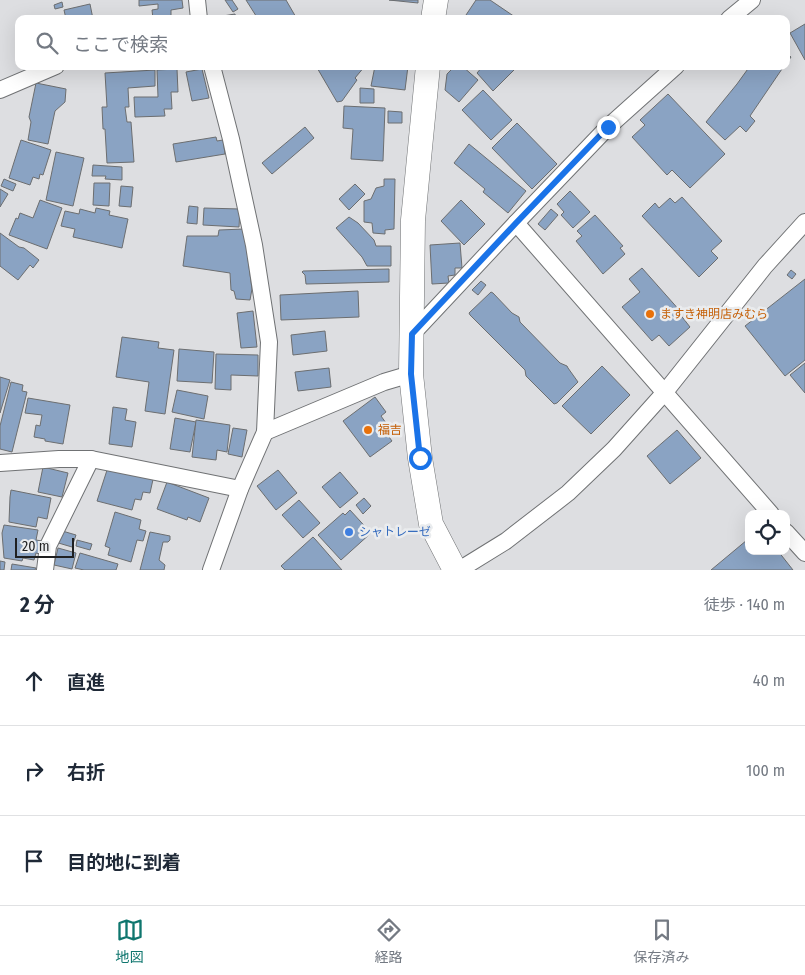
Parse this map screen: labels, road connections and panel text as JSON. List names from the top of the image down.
{
  "places": ["ますき神明店みむら", "福吉", "シャトレーゼ"],
  "scale_bar": "20 m",
  "page": {
    "search": "ここで検索",
    "scale": "20 m",
    "heading": ["2 分", "徒歩 · 140 m"],
    "list": [
      ["直進", "40 m"],
      ["右折", "100 m"],
      "目的地に到着"
    ],
    "nav": ["地図", "経路", "保存済み"]
  }
}
